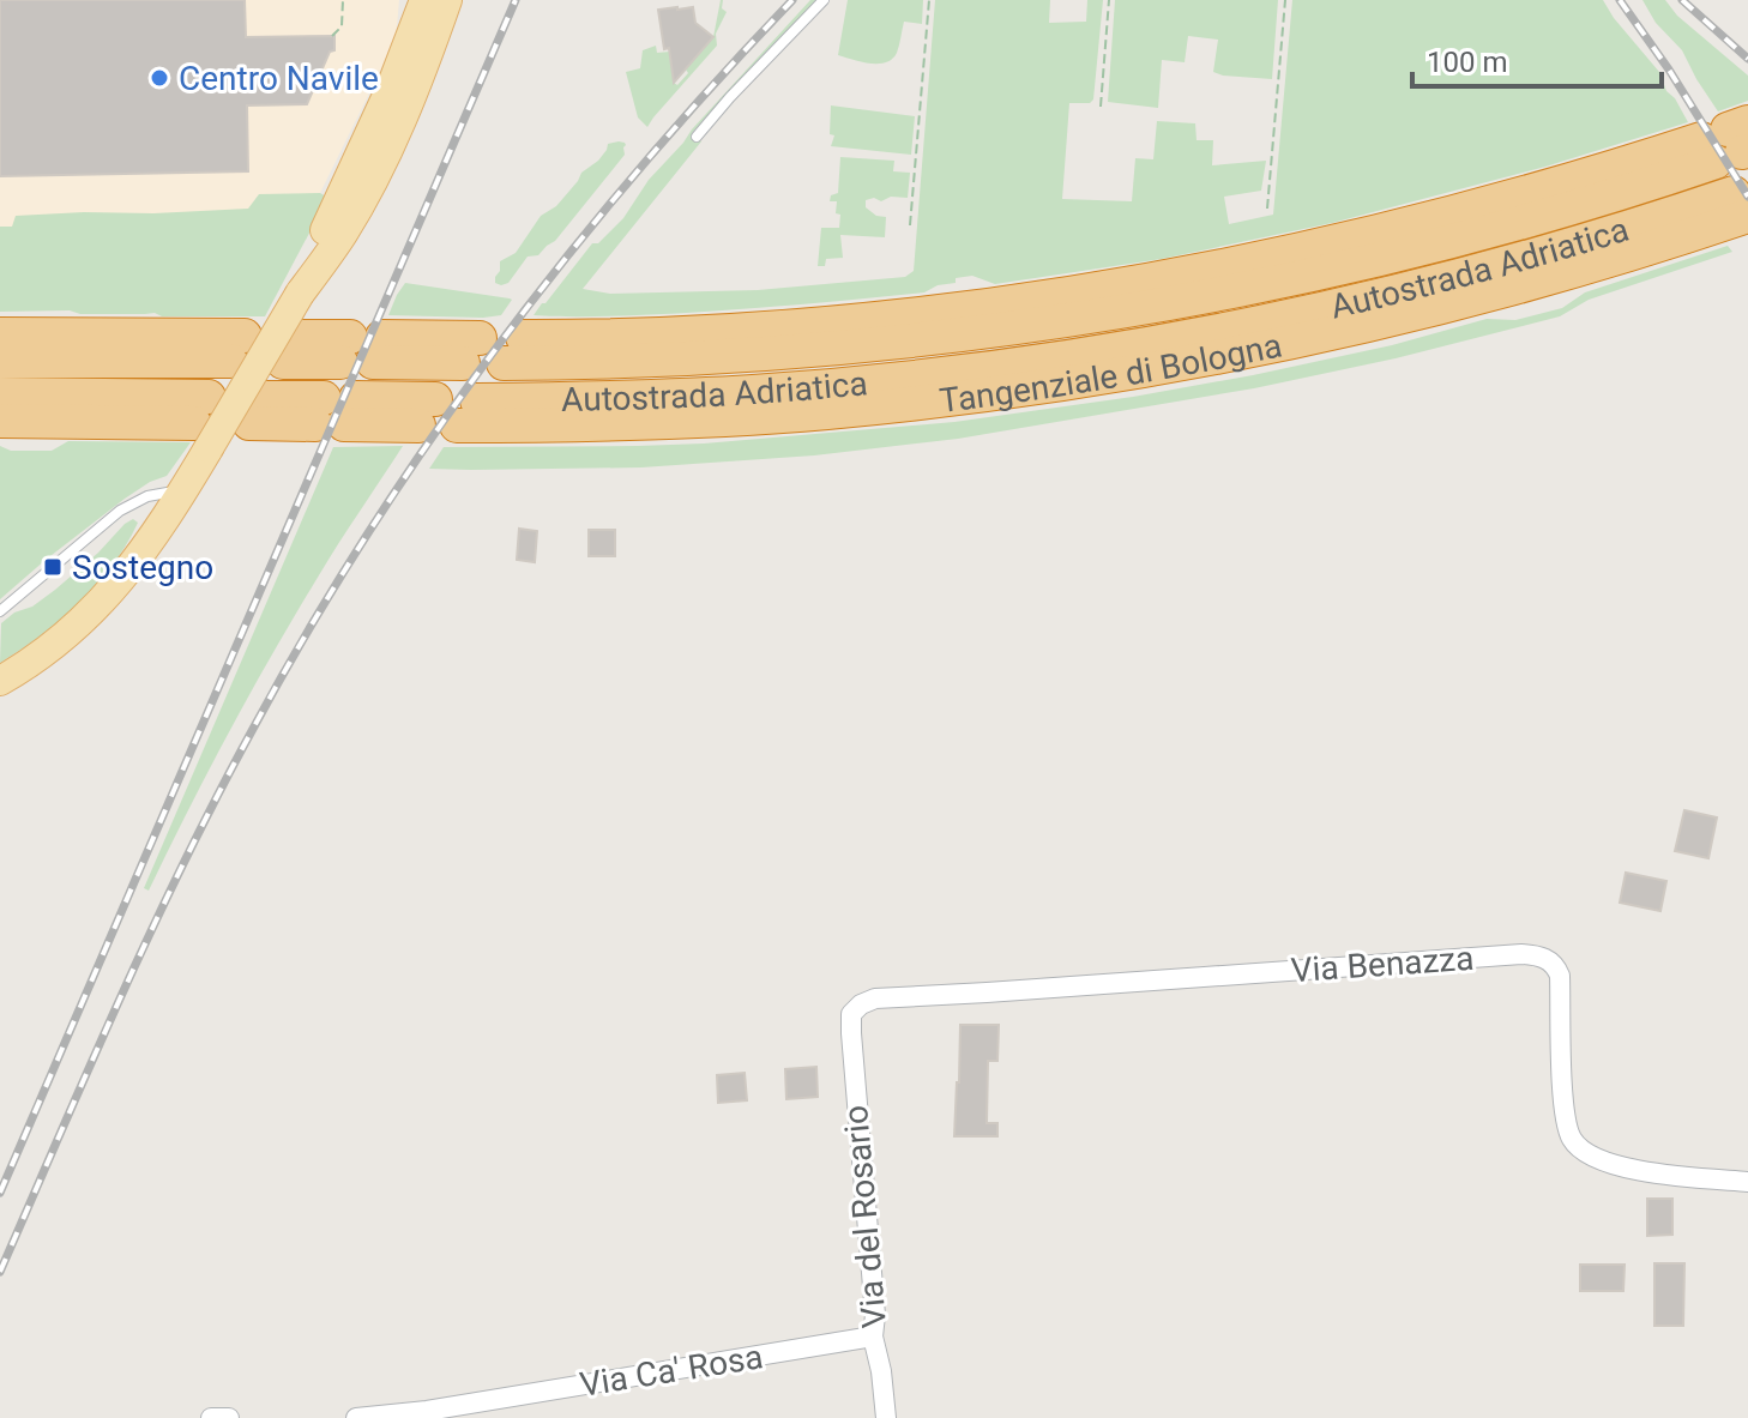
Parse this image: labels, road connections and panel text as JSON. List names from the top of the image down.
{
  "streets": {
    "highway": ["Autostrada Adriatica"],
    "street": ["Via Benazza", "Via del Rosario", "Via Ca' Rosa"]
  },
  "crossings": [
    ["Via Benazza", "Via del Rosario"],
    ["Via del Rosario", "Via Ca' Rosa"]
  ],
  "places": {
    "other": ["Centro Navile"],
    "transit": ["Sostegno"]
  },
  "scale_bar": "100 m"
}
